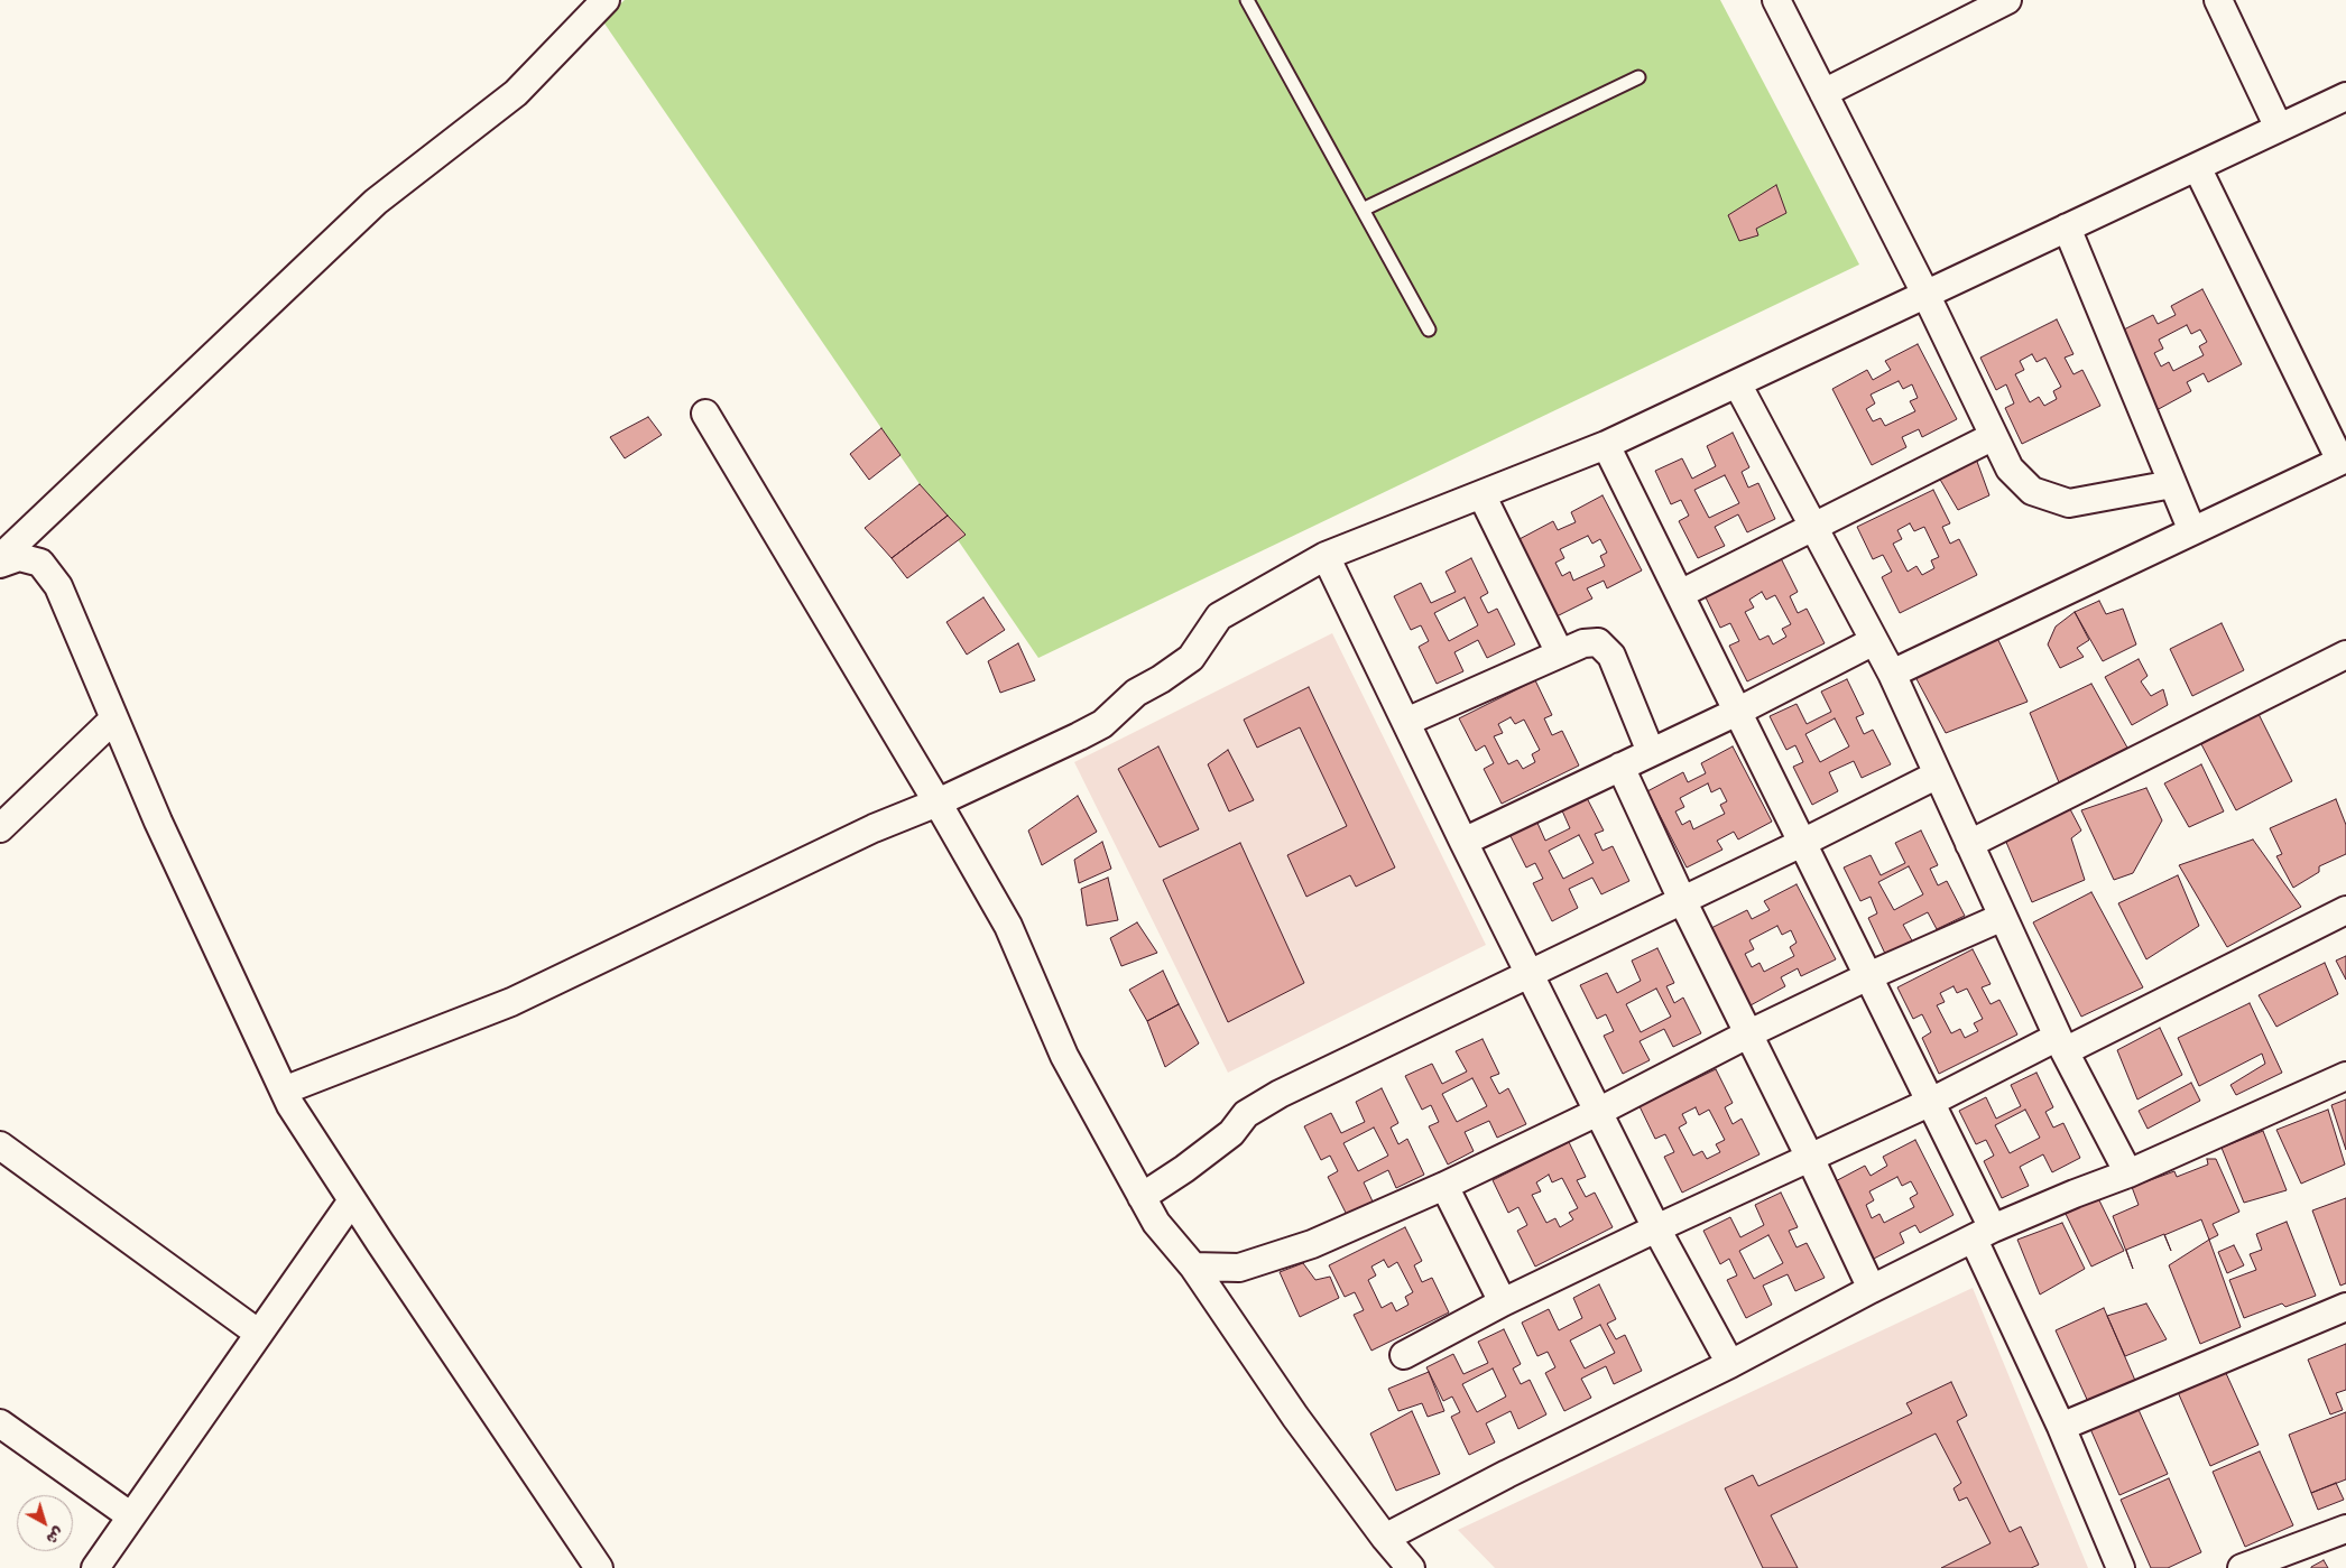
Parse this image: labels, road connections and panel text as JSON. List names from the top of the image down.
{
  "north": "bottom right"
}
